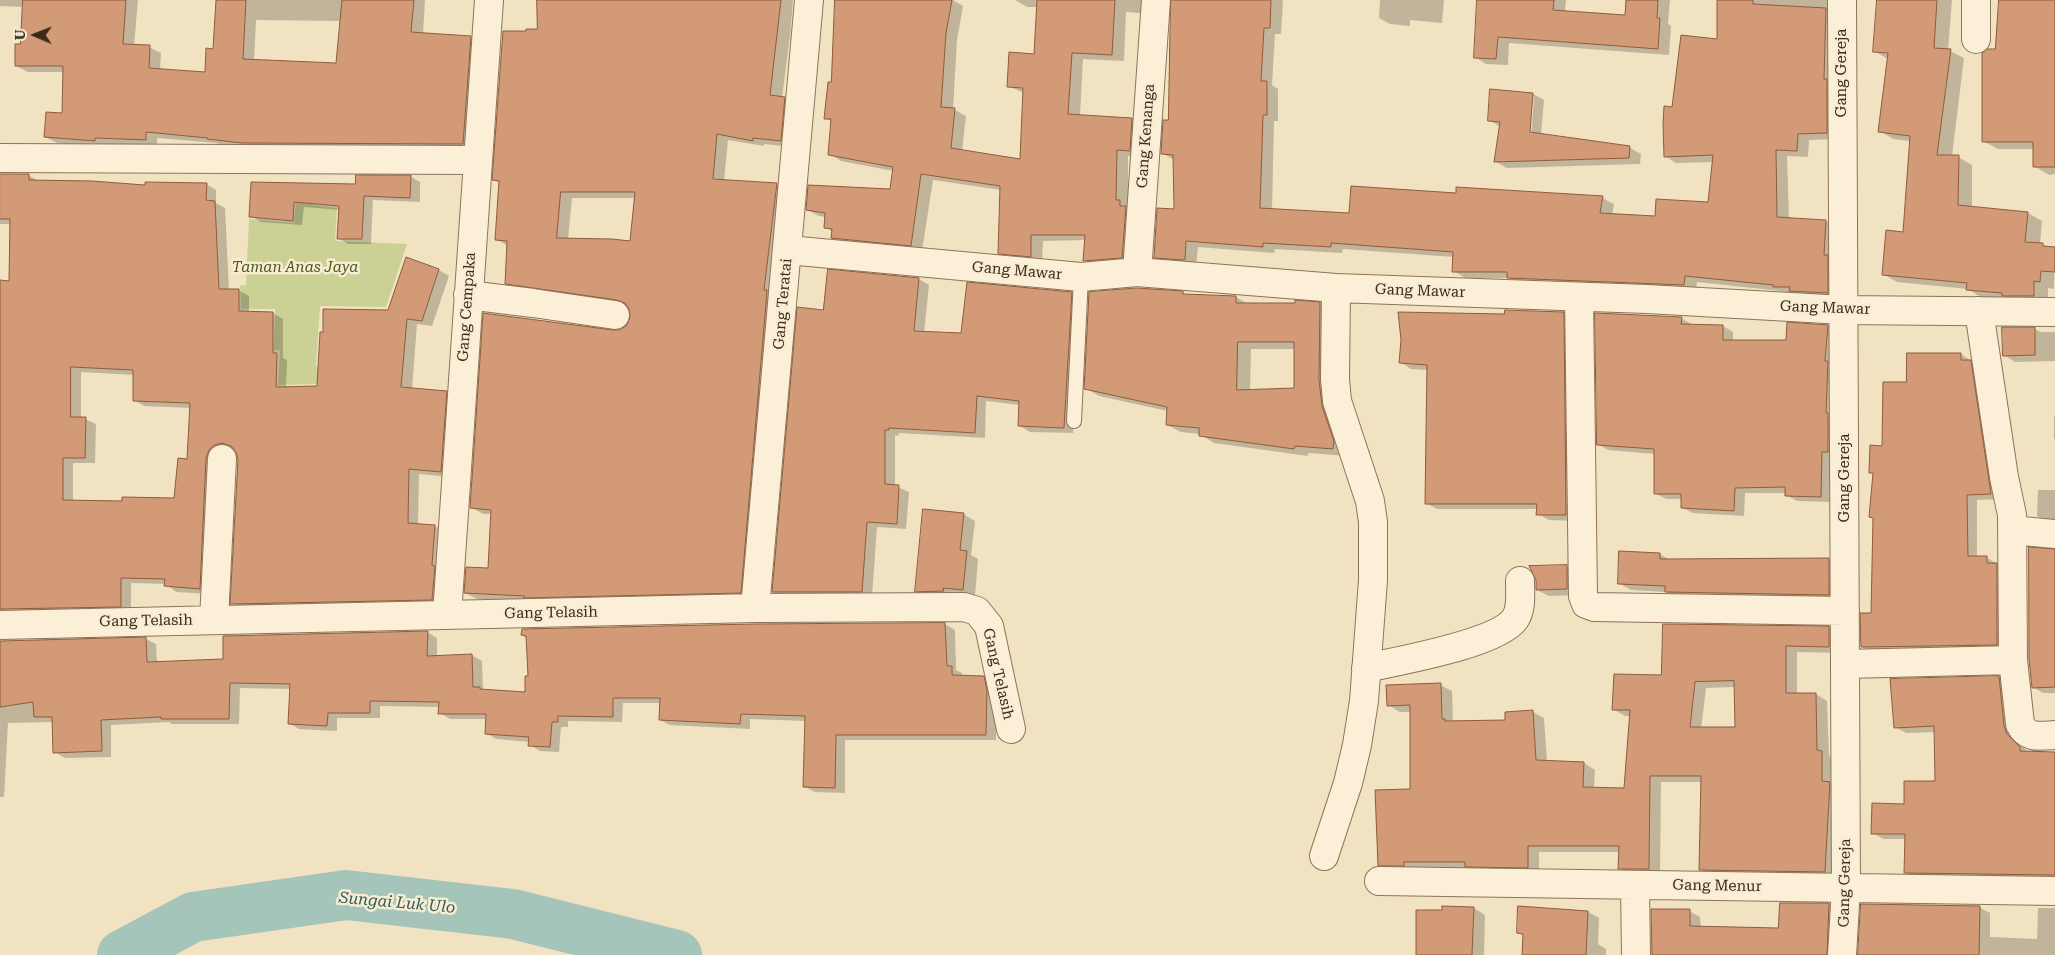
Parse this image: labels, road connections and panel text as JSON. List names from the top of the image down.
{
  "streets": {
    "street": [
      "Gang Gereja",
      "Gang Kenanga",
      "Gang Mawar",
      "Gang Teratai",
      "Gang Cempaka",
      "Gang Telasih",
      "Gang Menur"
    ]
  },
  "crossings": [
    ["Gang Gereja", "Gang Mawar"],
    ["Gang Gereja", "Gang Menur"],
    ["Gang Kenanga", "Gang Mawar"],
    ["Gang Mawar", "Gang Teratai"],
    ["Gang Teratai", "Gang Telasih"],
    ["Gang Cempaka", "Gang Telasih"]
  ],
  "water": ["Sungai Luk Ulo"],
  "parks": ["Taman Anas Jaya"],
  "north": "left"
}
